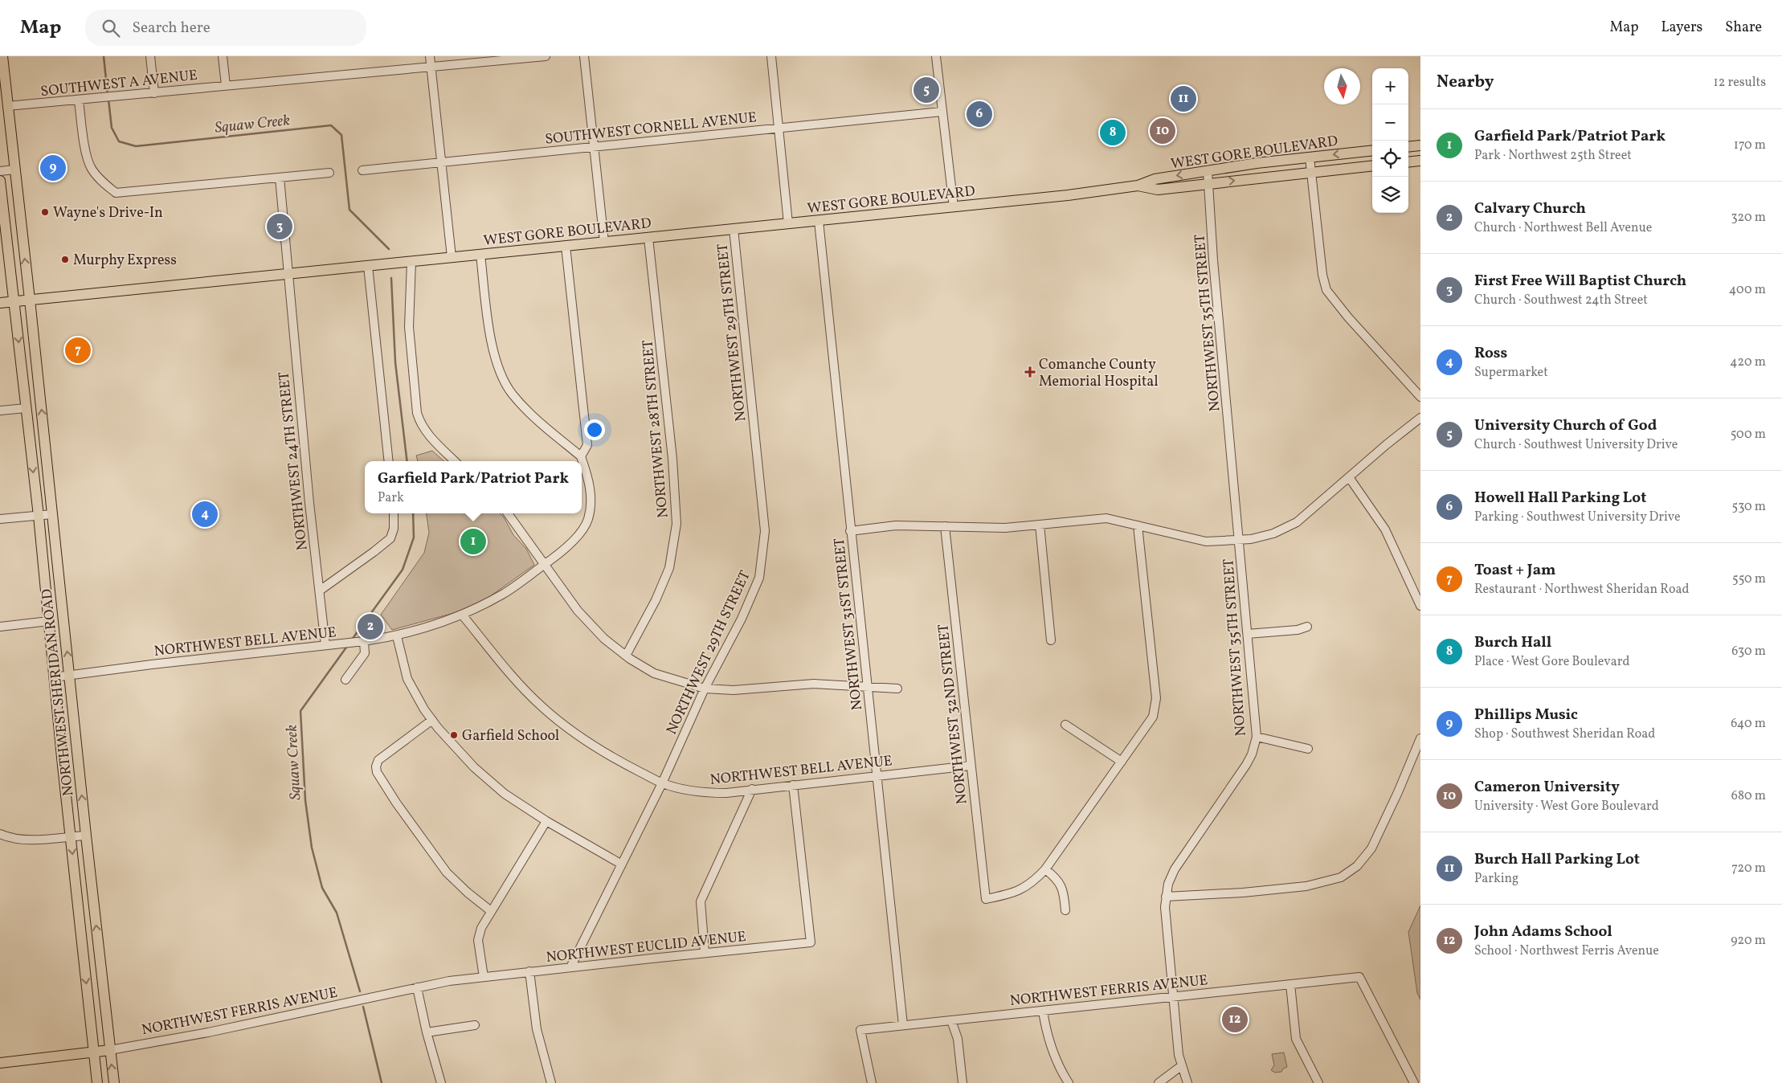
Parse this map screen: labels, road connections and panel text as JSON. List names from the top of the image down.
{
  "streets": {
    "main road": ["WEST GORE BOULEVARD", "NORTHWEST SHERIDAN ROAD", "NORTHWEST FERRIS AVENUE"],
    "street": [
      "SOUTHWEST A AVENUE",
      "SOUTHWEST CORNELL AVENUE",
      "NORTHWEST 35TH STREET",
      "NORTHWEST 29TH STREET",
      "NORTHWEST 28TH STREET",
      "NORTHWEST 24TH STREET",
      "NORTHWEST 31ST STREET",
      "NORTHWEST BELL AVENUE",
      "NORTHWEST 32ND STREET",
      "NORTHWEST EUCLID AVENUE"
    ]
  },
  "crossings": [
    ["SOUTHWEST A AVENUE", "NORTHWEST SHERIDAN ROAD"],
    ["WEST GORE BOULEVARD", "NORTHWEST 35TH STREET"],
    ["WEST GORE BOULEVARD", "NORTHWEST 29TH STREET"],
    ["WEST GORE BOULEVARD", "NORTHWEST 28TH STREET"],
    ["WEST GORE BOULEVARD", "NORTHWEST 24TH STREET"],
    ["WEST GORE BOULEVARD", "NORTHWEST 31ST STREET"],
    ["WEST GORE BOULEVARD", "NORTHWEST SHERIDAN ROAD"],
    ["NORTHWEST 35TH STREET", "NORTHWEST FERRIS AVENUE"],
    ["NORTHWEST 29TH STREET", "NORTHWEST BELL AVENUE"],
    ["NORTHWEST 29TH STREET", "NORTHWEST EUCLID AVENUE"],
    ["NORTHWEST 24TH STREET", "NORTHWEST BELL AVENUE"],
    ["NORTHWEST 31ST STREET", "NORTHWEST BELL AVENUE"],
    ["NORTHWEST 31ST STREET", "NORTHWEST FERRIS AVENUE"],
    ["NORTHWEST BELL AVENUE", "NORTHWEST SHERIDAN ROAD"],
    ["NORTHWEST BELL AVENUE", "NORTHWEST 32ND STREET"],
    ["NORTHWEST BELL AVENUE", "NORTHWEST EUCLID AVENUE"],
    ["NORTHWEST SHERIDAN ROAD", "NORTHWEST FERRIS AVENUE"],
    ["NORTHWEST EUCLID AVENUE", "NORTHWEST FERRIS AVENUE"]
  ],
  "water": ["Squaw Creek"],
  "places": {
    "other": ["Wayne's Drive-In", "Murphy Express", "Garfield School"],
    "health": ["Comanche County Memorial Hospital"]
  },
  "north": "bottom",
  "page": {
    "header": "Map",
    "search": "Search here",
    "nav": ["Map", "Layers", "Share"],
    "heading": ["Nearby", "12 results"],
    "map_buttons": ["+", "−"],
    "pins": [
      "5",
      "11",
      "6",
      "10",
      "8",
      "9",
      "3",
      "7",
      "4",
      "1",
      "2",
      "12"
    ],
    "list": [
      {
        "mark": "1",
        "name": "Garfield Park/Patriot Park",
        "note": "Park · Northwest 25th Street",
        "value": "170 m"
      },
      {
        "mark": "2",
        "name": "Calvary Church",
        "note": "Church · Northwest Bell Avenue",
        "value": "320 m"
      },
      {
        "mark": "3",
        "name": "First Free Will Baptist Church",
        "note": "Church · Southwest 24th Street",
        "value": "400 m"
      },
      {
        "mark": "4",
        "name": "Ross",
        "note": "Supermarket",
        "value": "420 m"
      },
      {
        "mark": "5",
        "name": "University Church of God",
        "note": "Church · Southwest University Drive",
        "value": "500 m"
      },
      {
        "mark": "6",
        "name": "Howell Hall Parking Lot",
        "note": "Parking · Southwest University Drive",
        "value": "530 m"
      },
      {
        "mark": "7",
        "name": "Toast + Jam",
        "note": "Restaurant · Northwest Sheridan Road",
        "value": "550 m"
      },
      {
        "mark": "8",
        "name": "Burch Hall",
        "note": "Place · West Gore Boulevard",
        "value": "630 m"
      },
      {
        "mark": "9",
        "name": "Phillips Music",
        "note": "Shop · Southwest Sheridan Road",
        "value": "640 m"
      },
      {
        "mark": "10",
        "name": "Cameron University",
        "note": "University · West Gore Boulevard",
        "value": "680 m"
      },
      {
        "mark": "11",
        "name": "Burch Hall Parking Lot",
        "note": "Parking",
        "value": "720 m"
      },
      {
        "mark": "12",
        "name": "John Adams School",
        "note": "School · Northwest Ferris Avenue",
        "value": "920 m"
      }
    ],
    "popup": ["Garfield Park/Patriot Park", "Park"]
  }
}
